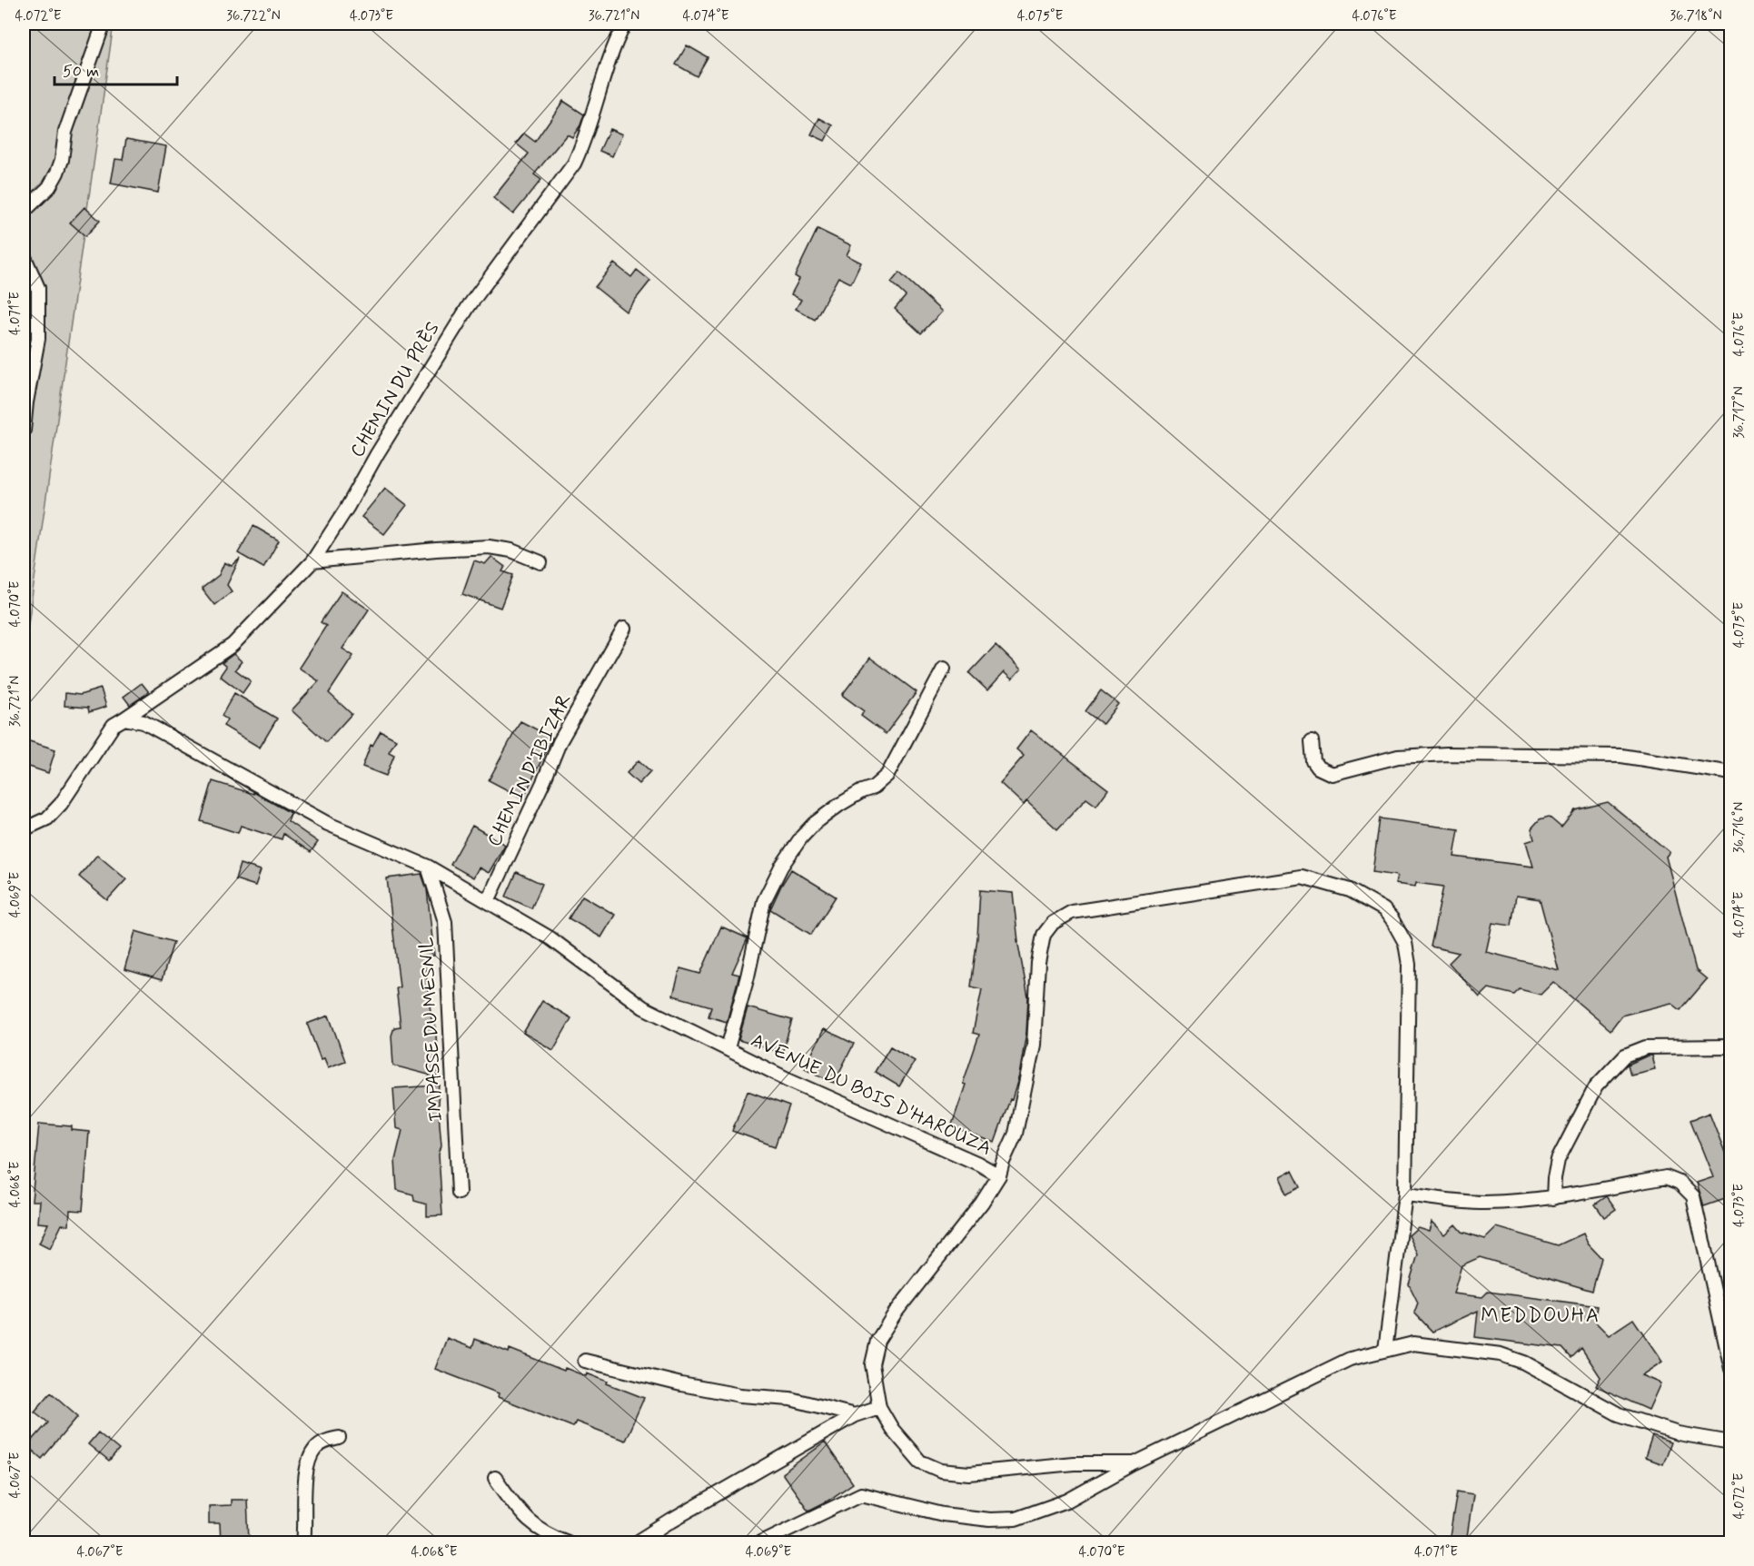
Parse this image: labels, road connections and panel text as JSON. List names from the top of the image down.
{
  "streets": {
    "street": [
      "CHEMIN DU PRÈS",
      "CHEMIN D'IBIZAR",
      "IMPASSE DU MESNIL",
      "AVENUE DU BOIS D'HAROUZA"
    ]
  },
  "crossings": [
    ["CHEMIN DU PRÈS", "AVENUE DU BOIS D'HAROUZA"],
    ["CHEMIN D'IBIZAR", "AVENUE DU BOIS D'HAROUZA"],
    ["IMPASSE DU MESNIL", "AVENUE DU BOIS D'HAROUZA"]
  ],
  "districts": ["MEDDOUHA"],
  "scale_bar": "50 m",
  "coordinates": [
    "4.072°E",
    "36.722°N",
    "4.073°E",
    "36.721°N",
    "4.074°E",
    "4.075°E",
    "4.076°E",
    "36.718°N",
    "4.071°E",
    "36.717°N",
    "4.070°E",
    "36.716°N",
    "4.069°E",
    "4.068°E",
    "4.067°E"
  ]
}
